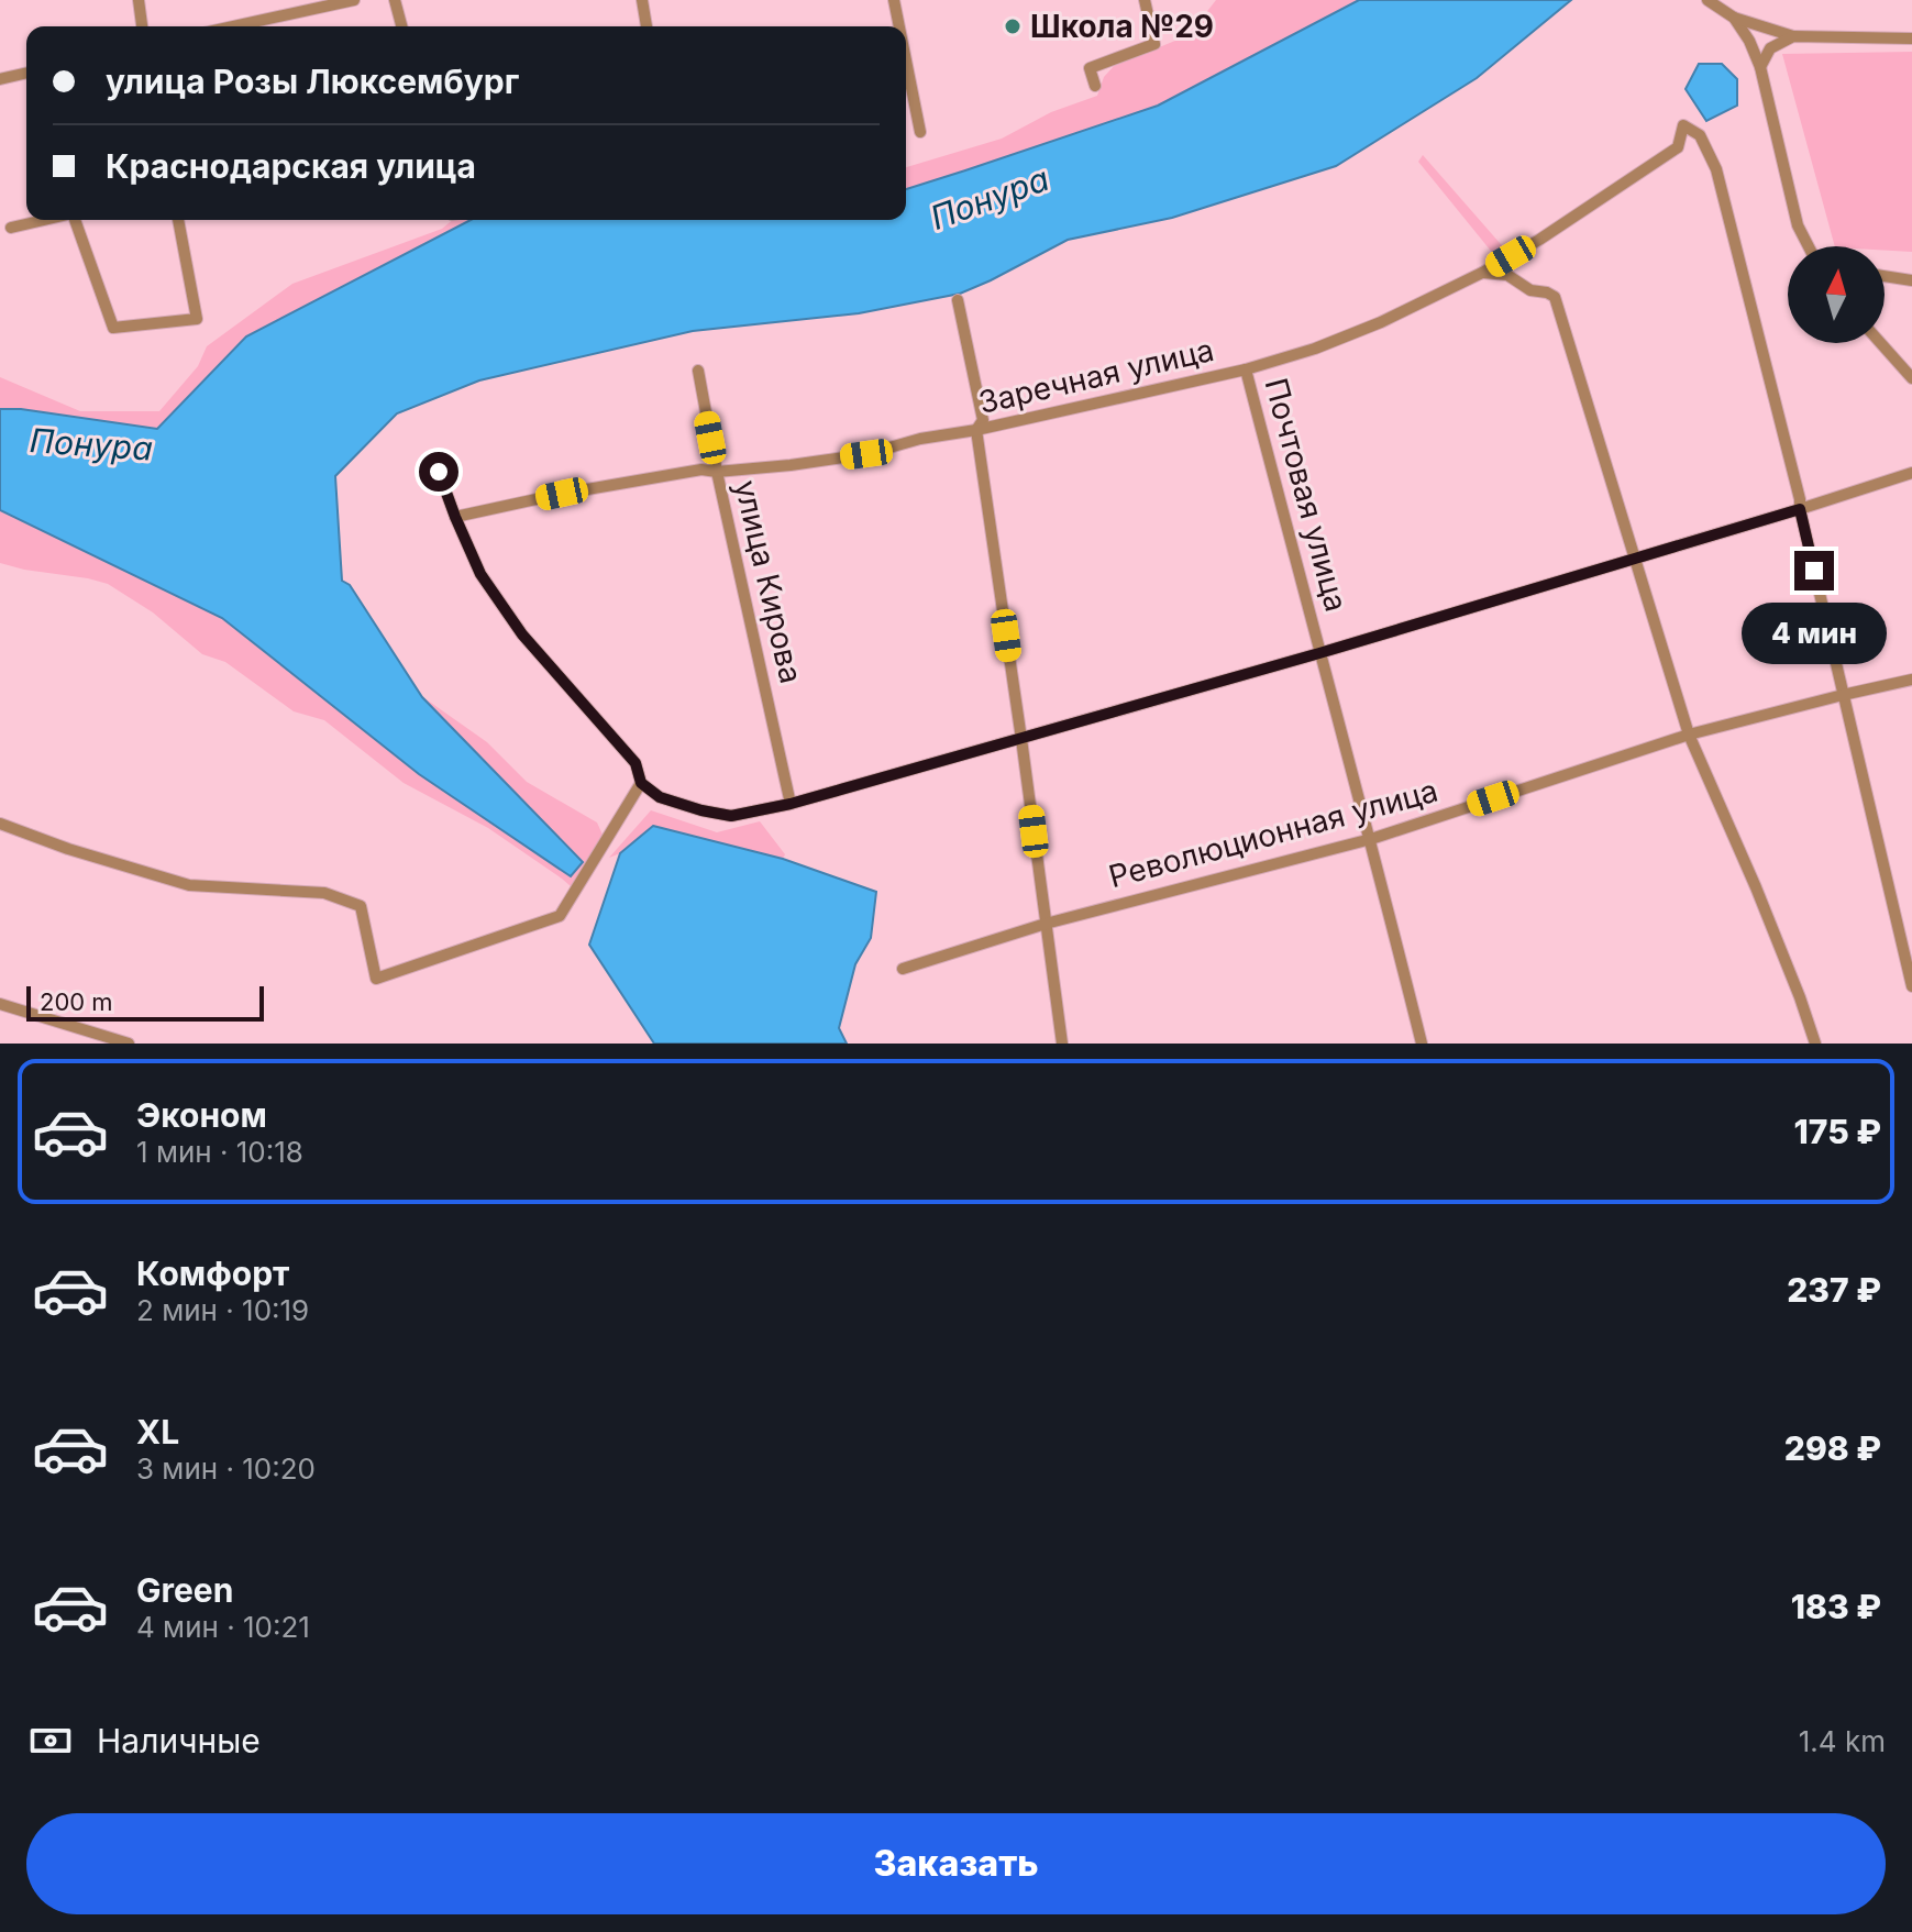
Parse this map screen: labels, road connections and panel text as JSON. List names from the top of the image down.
{
  "streets": {
    "street": [
      "Заречная улица",
      "Почтовая улица",
      "улица Кирова",
      "Революционная улица"
    ]
  },
  "crossings": [
    ["Заречная улица", "Почтовая улица"],
    ["Заречная улица", "улица Кирова"],
    ["Почтовая улица", "Революционная улица"]
  ],
  "water": ["Понура"],
  "places": ["Школа №29"],
  "scale_bar": "200 m",
  "north": "top",
  "page": {
    "banner": ["улица Розы Люксембург", "Краснодарская улица"],
    "bubble": "4 мин",
    "scale": "200 m",
    "list": [
      {
        "name": "Эконом",
        "note": "1 мин · 10:18",
        "value": "175 ₽"
      },
      {
        "name": "Комфорт",
        "note": "2 мин · 10:19",
        "value": "237 ₽"
      },
      {
        "name": "XL",
        "note": "3 мин · 10:20",
        "value": "298 ₽"
      },
      {
        "name": "Green",
        "note": "4 мин · 10:21",
        "value": "183 ₽"
      }
    ],
    "pay": ["Наличные", "1.4 km"],
    "buttons": "Заказать"
  }
}
